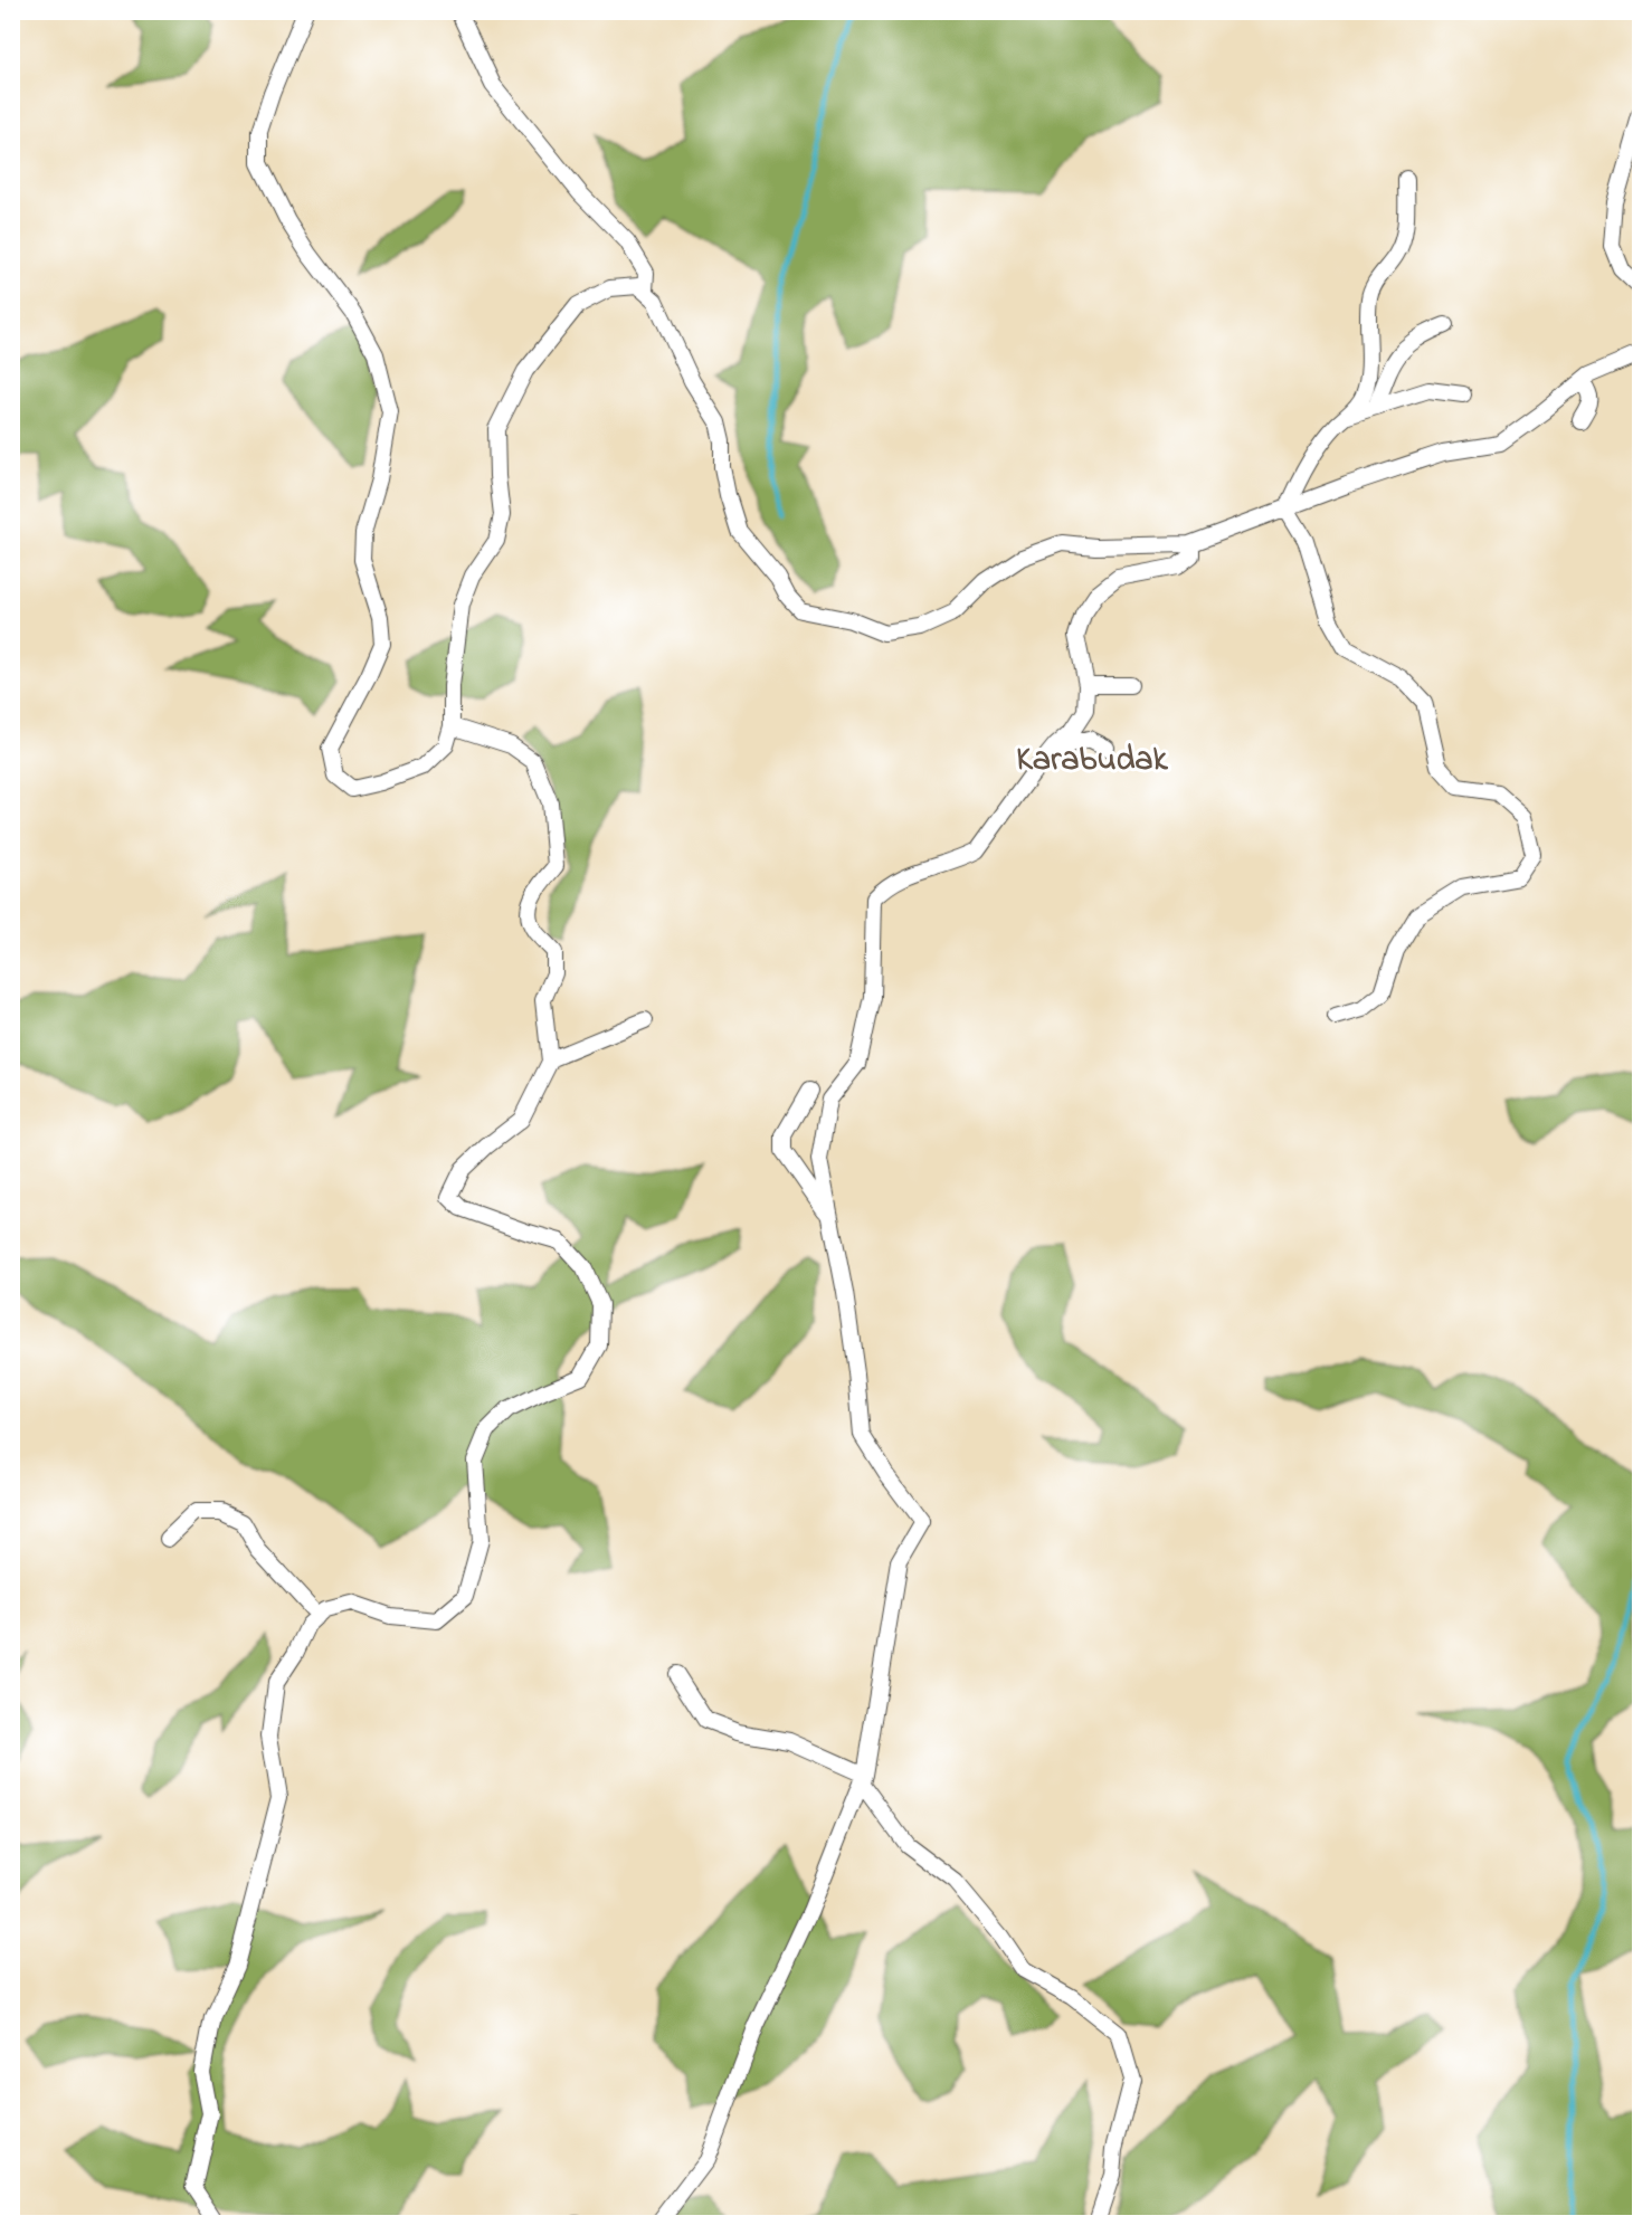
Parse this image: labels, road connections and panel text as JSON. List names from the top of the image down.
{
  "districts": ["Karabudak"]
}
